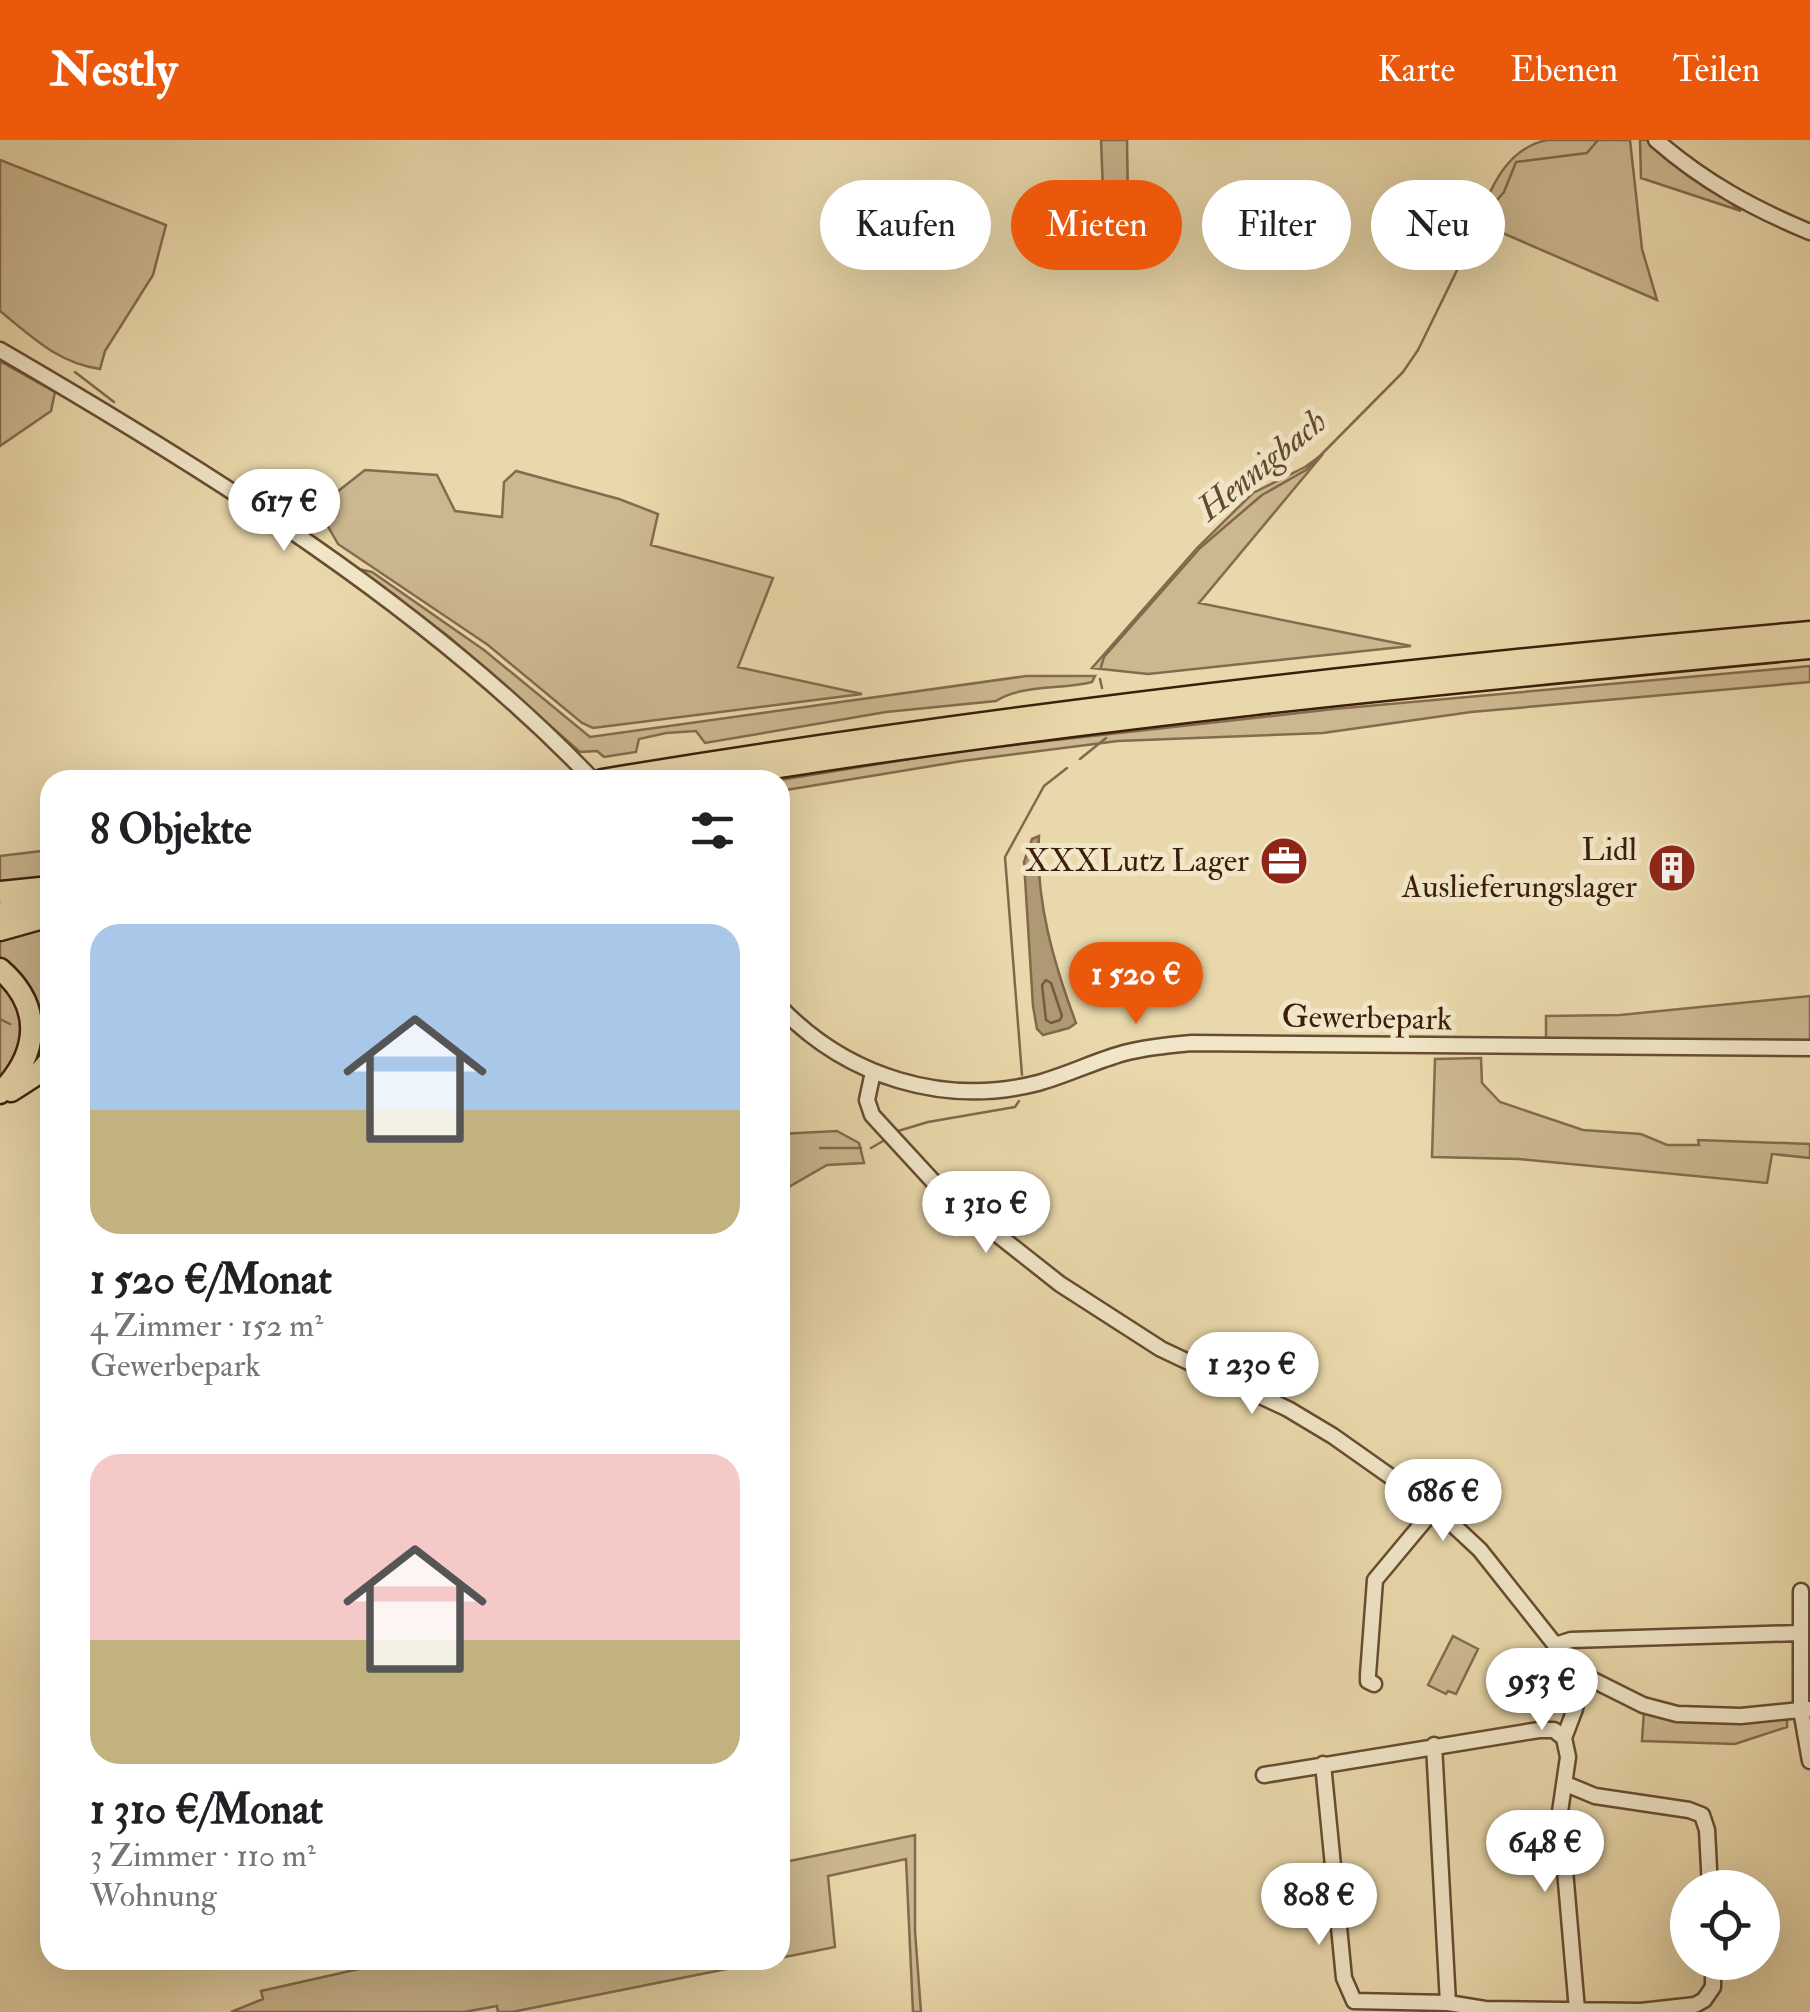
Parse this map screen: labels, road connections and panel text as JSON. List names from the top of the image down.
{
  "streets": {
    "street": ["Gewerbepark"]
  },
  "water": ["Hennigbach"],
  "places": {
    "office": ["XXXLutz Lager"],
    "building": ["Lidl Auslieferungslager"]
  },
  "page": {
    "header": "Nestly",
    "nav": ["Karte", "Ebenen", "Teilen"],
    "chip": [
      "Kaufen",
      "Mieten",
      "Filter",
      "Neu"
    ],
    "price": [
      "617 €",
      "1 520 €",
      "1 310 €",
      "1 230 €",
      "686 €",
      "953 €",
      "648 €",
      "808 €"
    ],
    "heading": "8 Objekte",
    "list": [
      {
        "name": "1 520 €/Monat",
        "note": "4 Zimmer · 152 m² · Gewerbepark"
      },
      {
        "name": "1 310 €/Monat",
        "note": "3 Zimmer · 110 m² · Wohnung"
      }
    ]
  }
}
